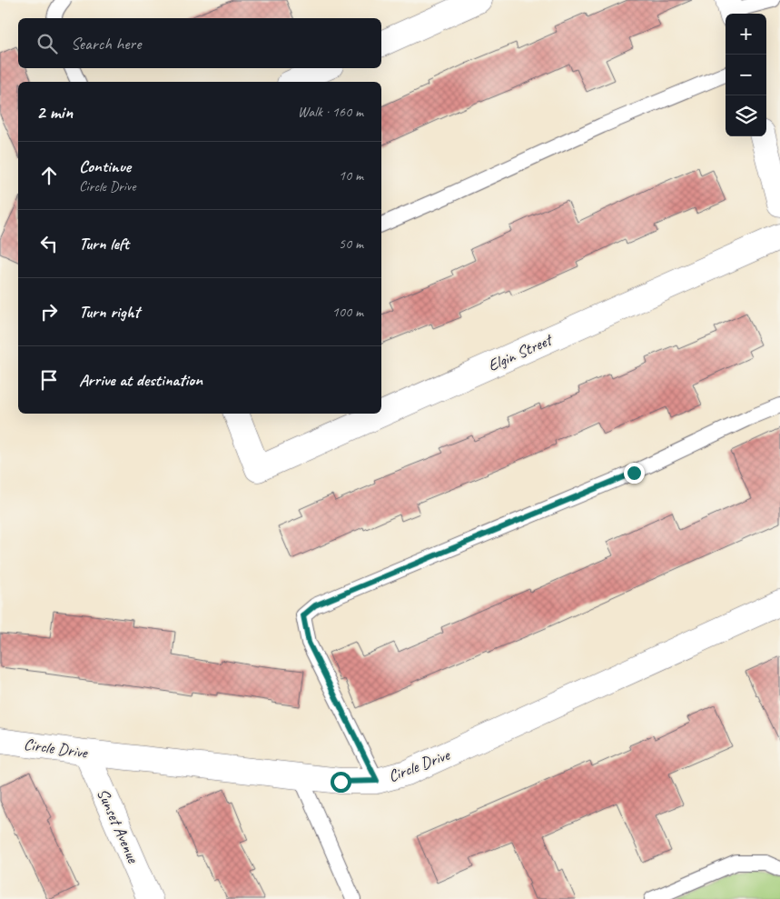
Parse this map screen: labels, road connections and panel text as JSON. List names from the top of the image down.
{
  "streets": {
    "street": ["Elgin Street", "Circle Drive", "Sunset Avenue"]
  },
  "crossings": [
    ["Circle Drive", "Sunset Avenue"]
  ],
  "page": {
    "map_buttons": ["+", "−"],
    "search": "Search here",
    "heading": ["2 min", "Walk · 160 m"],
    "list": [
      ["Continue", "Circle Drive", "10 m"],
      ["Turn left", "50 m"],
      ["Turn right", "100 m"],
      "Arrive at destination"
    ]
  }
}
